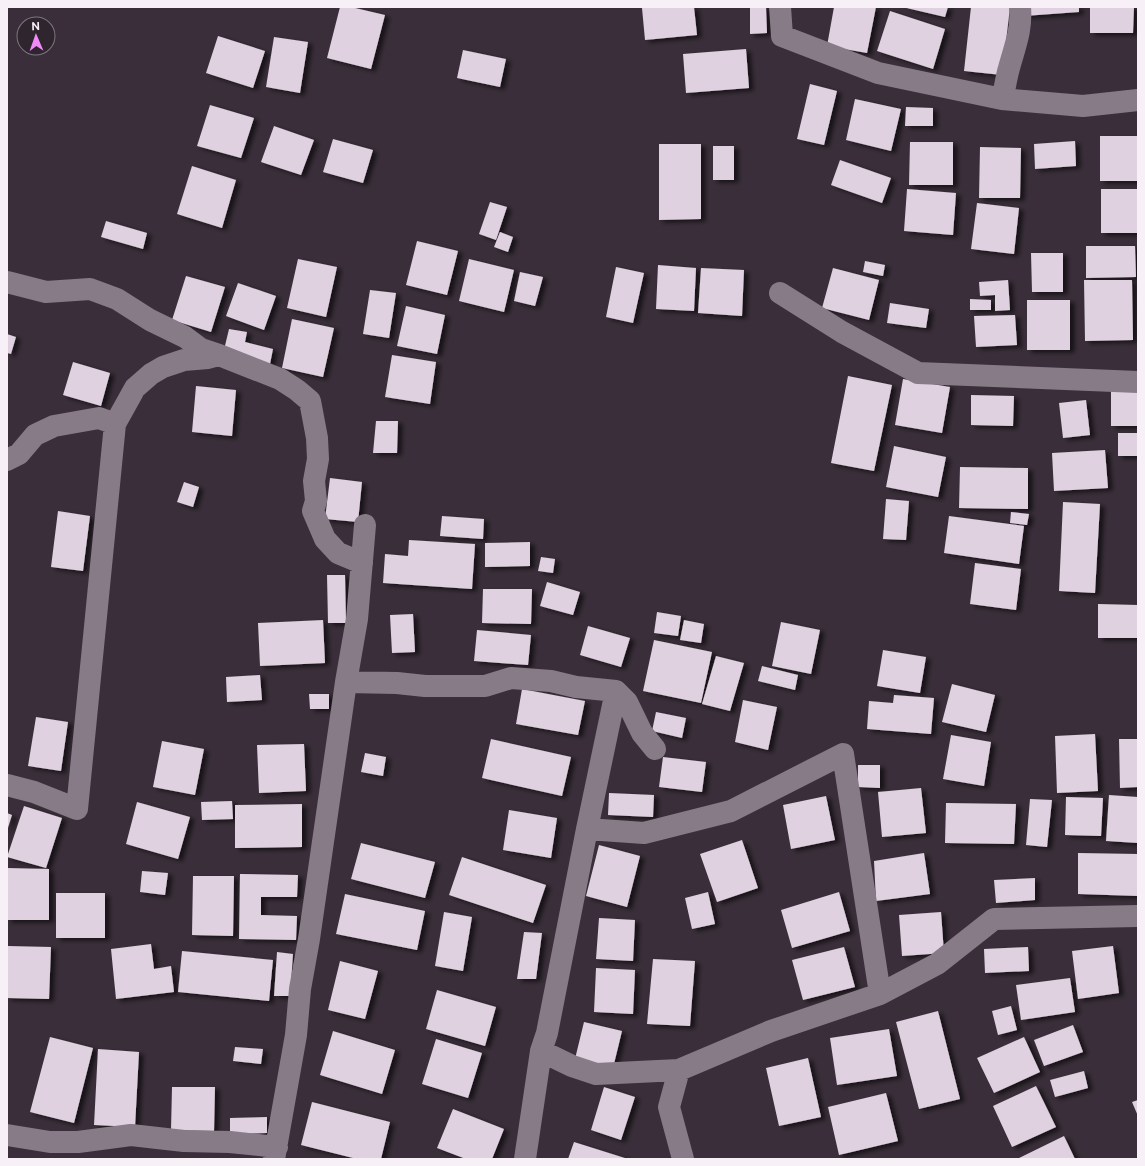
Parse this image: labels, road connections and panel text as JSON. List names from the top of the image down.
{
  "north": "top"
}
